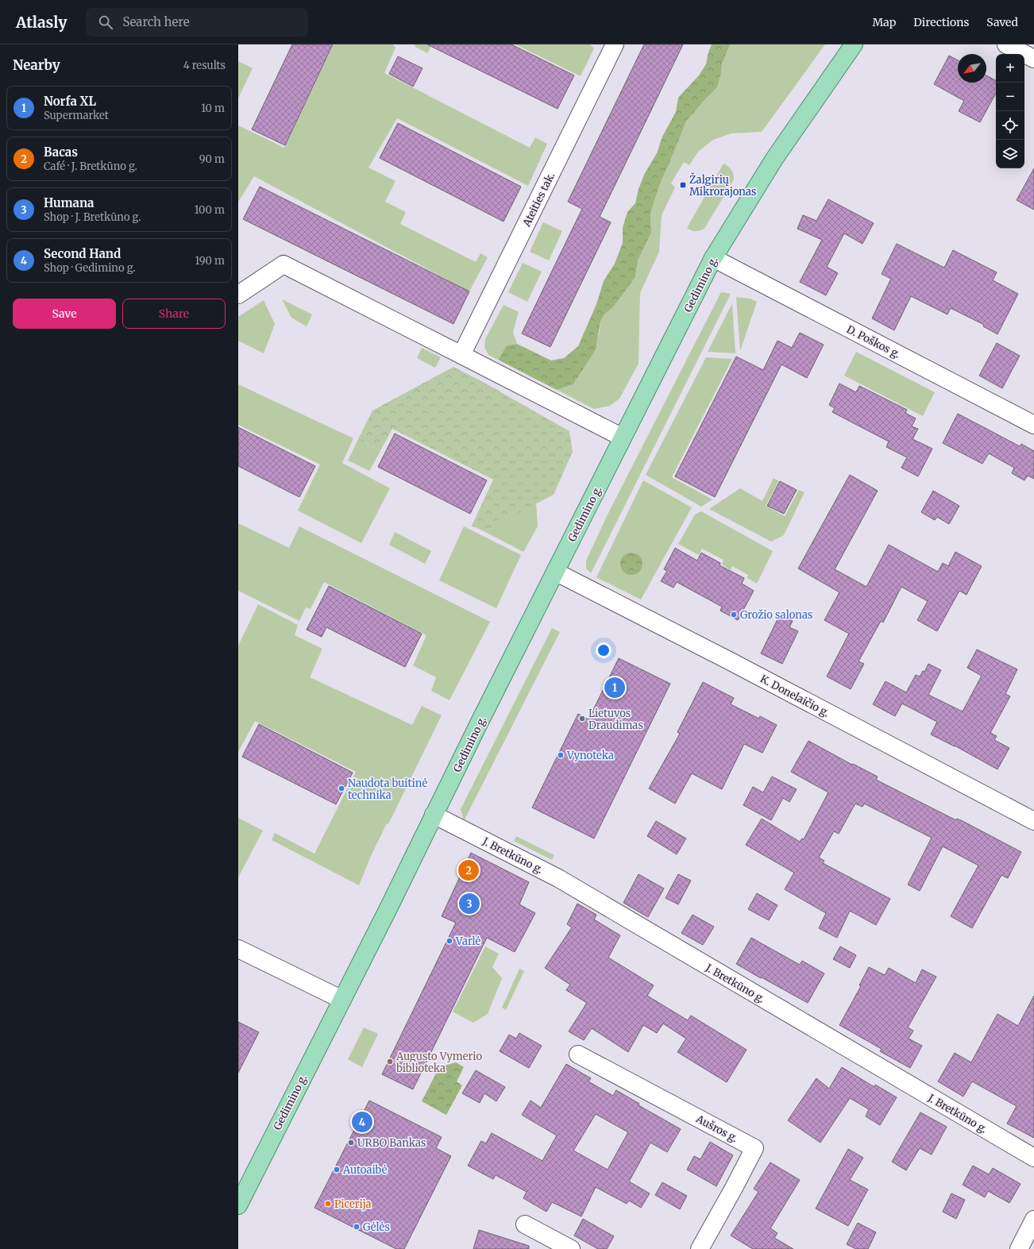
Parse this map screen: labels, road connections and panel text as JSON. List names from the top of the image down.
{
  "streets": {
    "main road": ["Gedimino g."],
    "street": [
      "Ateities tak.",
      "D. Poškos g.",
      "K. Donelaičio g.",
      "J. Bretkūno g.",
      "Aušros g."
    ]
  },
  "crossings": [
    ["Gedimino g.", "D. Poškos g."],
    ["Gedimino g.", "K. Donelaičio g."],
    ["Gedimino g.", "J. Bretkūno g."]
  ],
  "places": {
    "transit": ["Žalgirių Mikrorajonas"],
    "other": [
      "Grožio salonas",
      "Lietuvos Draudimas",
      "Vynoteka",
      "Naudota buitinė technika",
      "Varlė",
      "Augusto Vymerio biblioteka",
      "URBO Bankas",
      "Autoaibė",
      "Picerija",
      "Gėlės"
    ]
  },
  "north": "bottom left",
  "page": {
    "header": "Atlasly",
    "search": "Search here",
    "nav": ["Map", "Directions", "Saved"],
    "heading": ["Nearby", "4 results"],
    "map_buttons": ["+", "−"],
    "list": [
      {
        "mark": "1",
        "name": "Norfa XL",
        "note": "Supermarket",
        "value": "10 m"
      },
      {
        "mark": "2",
        "name": "Bacas",
        "note": "Café · J. Bretkūno g.",
        "value": "90 m"
      },
      {
        "mark": "3",
        "name": "Humana",
        "note": "Shop · J. Bretkūno g.",
        "value": "100 m"
      },
      {
        "mark": "4",
        "name": "Second Hand",
        "note": "Shop · Gedimino g.",
        "value": "190 m"
      }
    ],
    "buttons": ["Save", "Share"],
    "pins": [
      "1",
      "2",
      "3",
      "4"
    ]
  }
}
